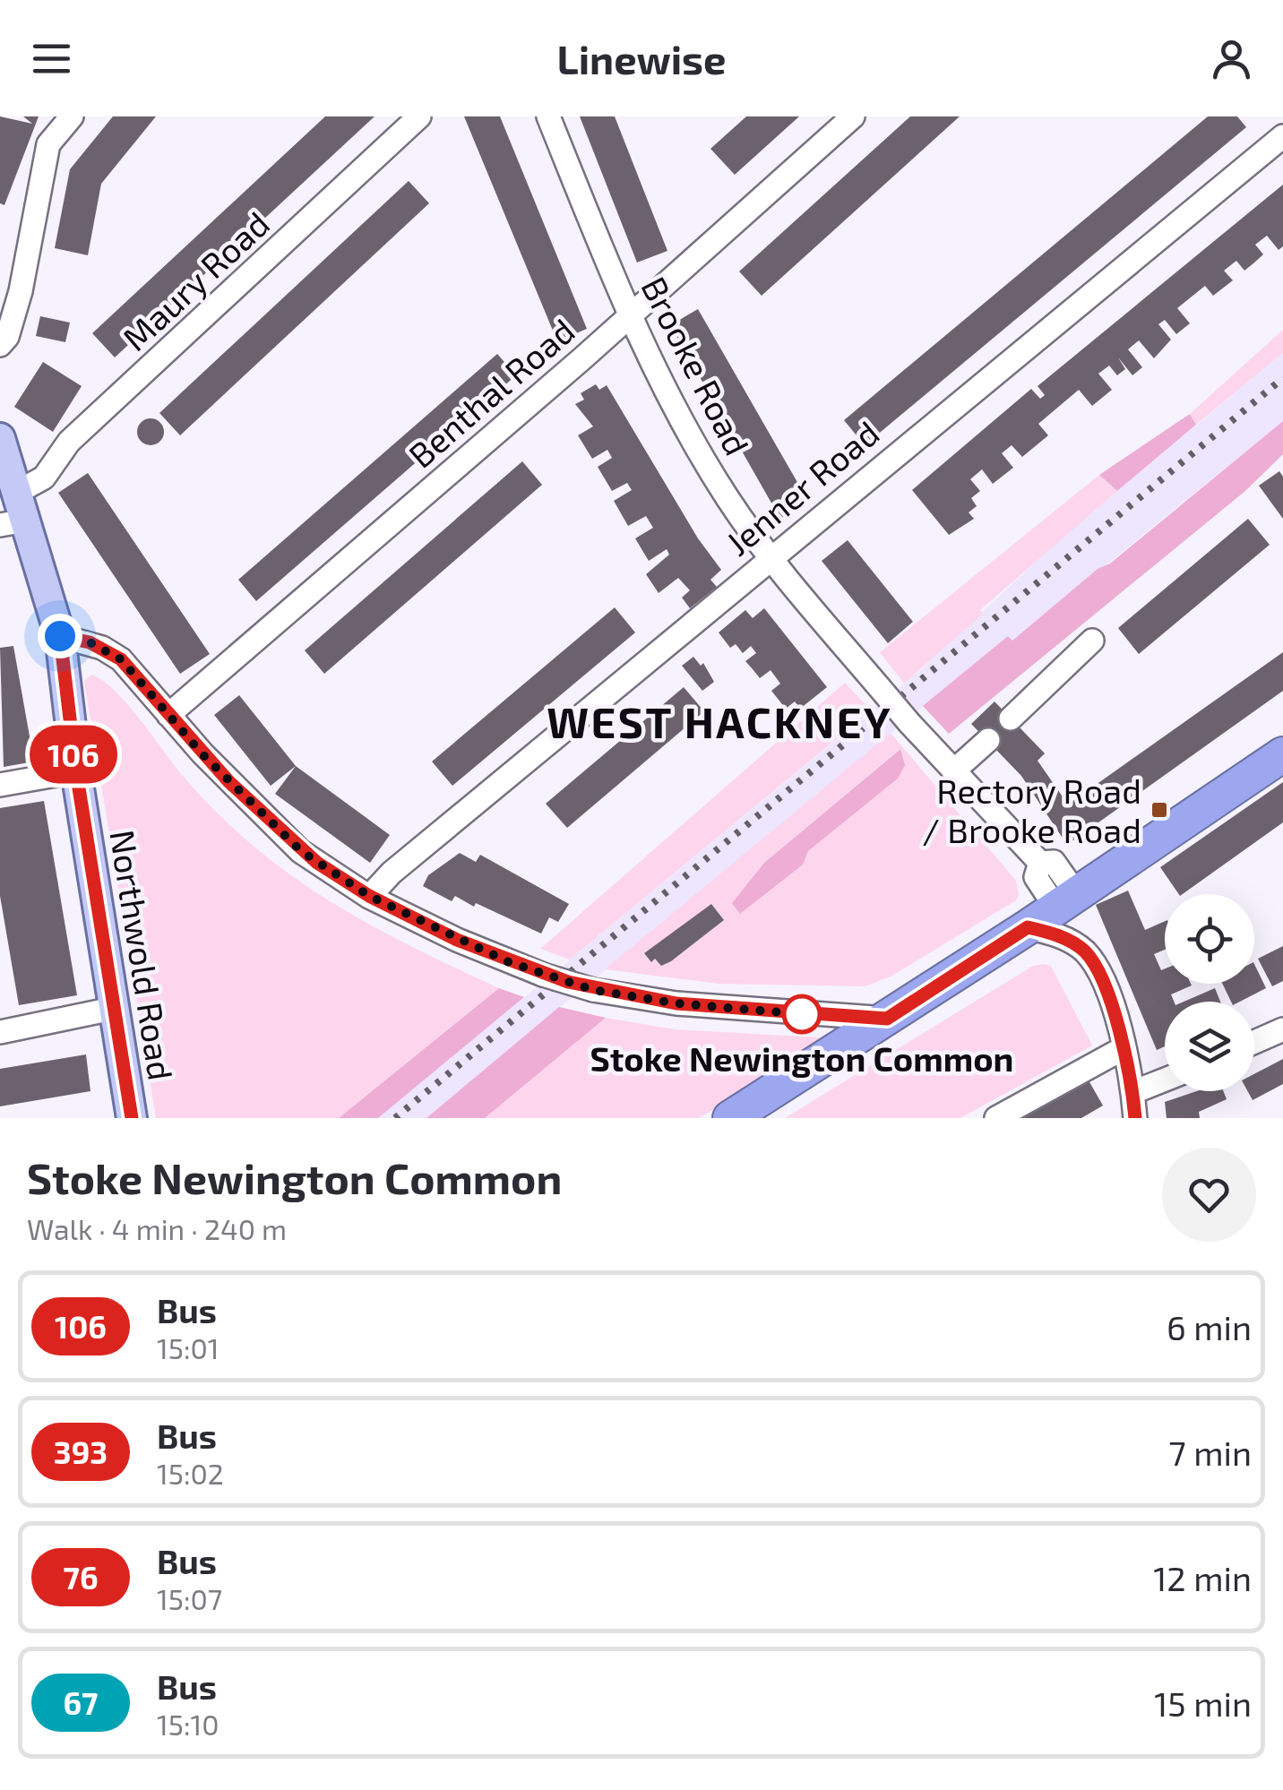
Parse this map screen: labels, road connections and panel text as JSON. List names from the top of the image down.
{
  "streets": {
    "main road": ["Northwold Road"],
    "street": [
      "Maury Road",
      "Brooke Road",
      "Benthal Road",
      "Jenner Road"
    ]
  },
  "crossings": [
    ["Maury Road", "Northwold Road"],
    ["Brooke Road", "Benthal Road"],
    ["Brooke Road", "Jenner Road"]
  ],
  "districts": ["WEST HACKNEY"],
  "places": {
    "transit": ["Rectory Road / Brooke Road"],
    "other": ["Stoke Newington Common"]
  },
  "lines": ["bus line 106"],
  "page": {
    "header": "Linewise",
    "on_map": "106",
    "heading": ["Stoke Newington Common", "Walk · 4 min · 240 m"],
    "list": [
      {
        "mark": "106",
        "name": "Bus",
        "note": "15:01",
        "value": "6 min"
      },
      {
        "mark": "393",
        "name": "Bus",
        "note": "15:02",
        "value": "7 min"
      },
      {
        "mark": "76",
        "name": "Bus",
        "note": "15:07",
        "value": "12 min"
      },
      {
        "mark": "67",
        "name": "Bus",
        "note": "15:10",
        "value": "15 min"
      }
    ]
  }
}
